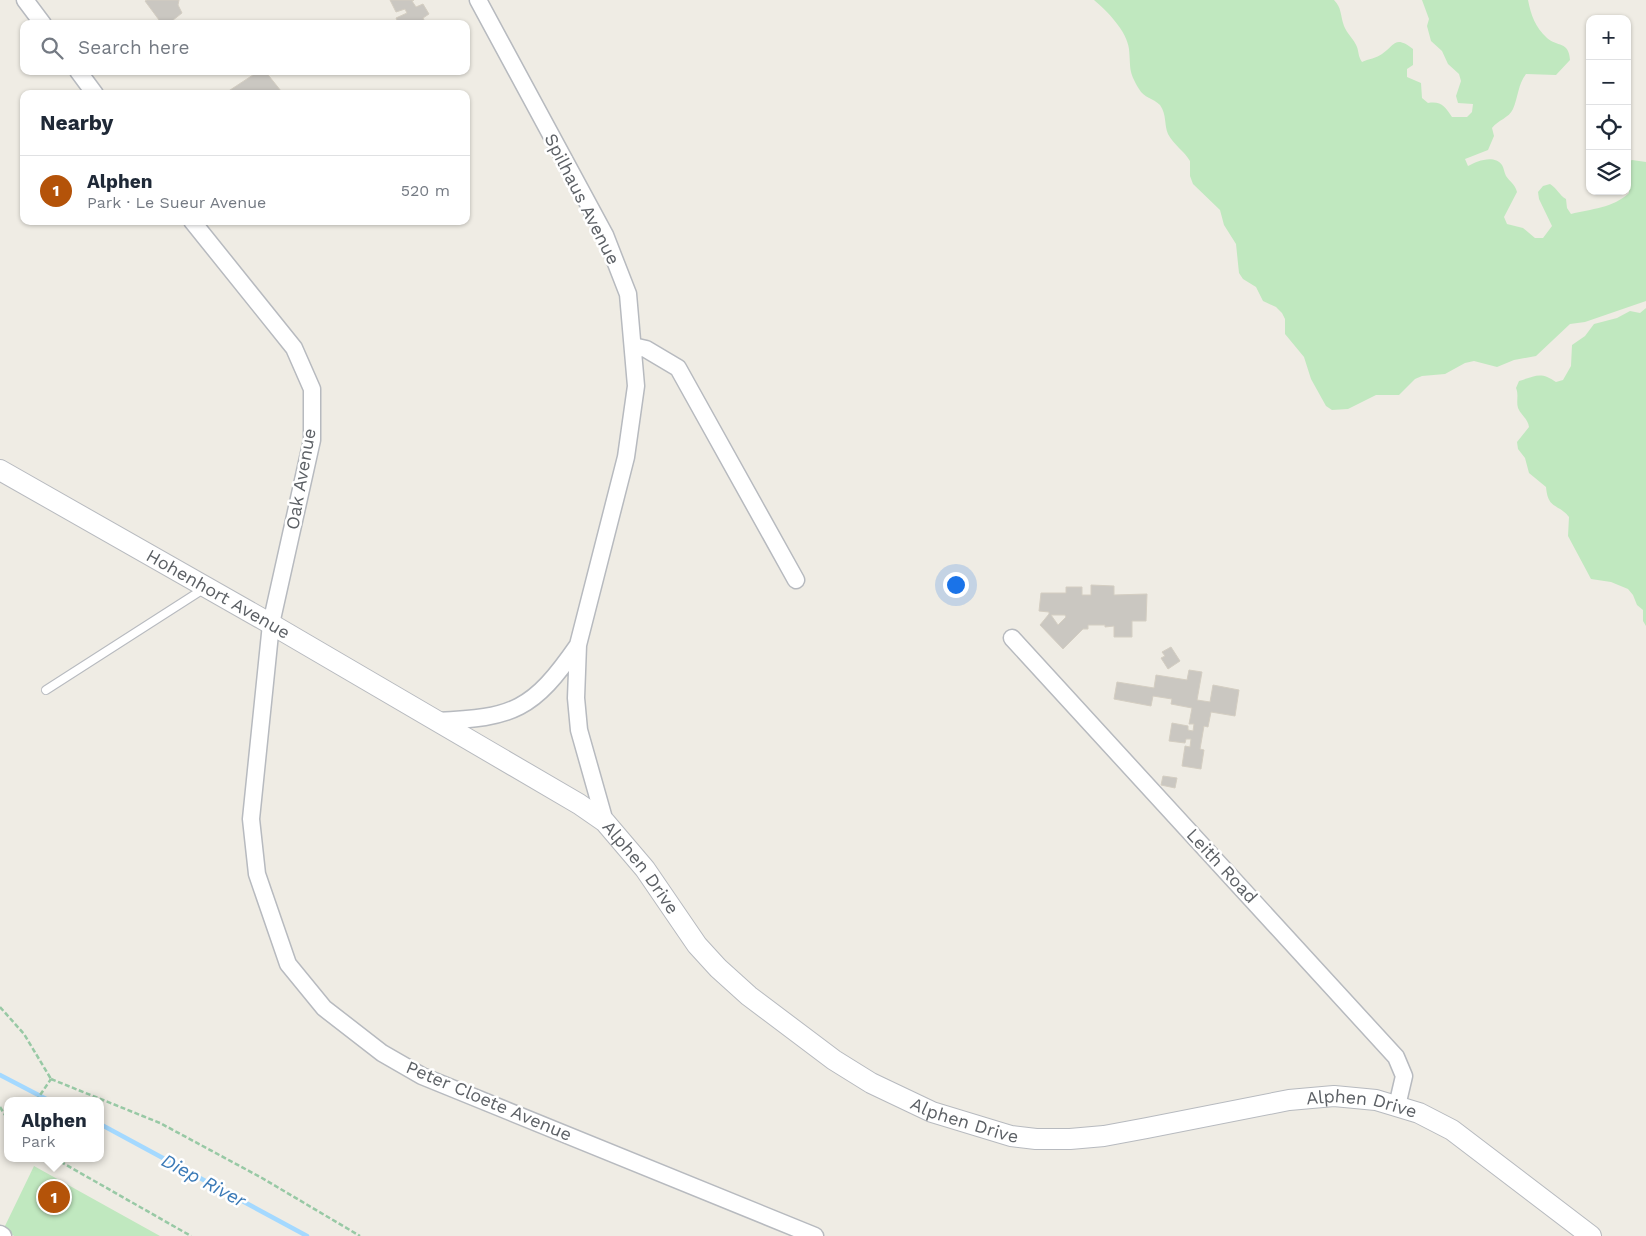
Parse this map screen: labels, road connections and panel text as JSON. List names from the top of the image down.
{
  "streets": {
    "street": [
      "Spilhaus Avenue",
      "Oak Avenue",
      "Hohenhort Avenue",
      "Leith Road",
      "Alphen Drive",
      "Peter Cloete Avenue"
    ]
  },
  "crossings": [
    ["Spilhaus Avenue", "Hohenhort Avenue"],
    ["Spilhaus Avenue", "Alphen Drive"],
    ["Oak Avenue", "Hohenhort Avenue"],
    ["Oak Avenue", "Peter Cloete Avenue"],
    ["Hohenhort Avenue", "Alphen Drive"],
    ["Hohenhort Avenue", "Peter Cloete Avenue"],
    ["Leith Road", "Alphen Drive"]
  ],
  "water": ["Diep River"],
  "page": {
    "map_buttons": ["+", "−"],
    "search": "Search here",
    "heading": "Nearby",
    "list": [
      {
        "mark": "1",
        "name": "Alphen",
        "note": "Park · Le Sueur Avenue",
        "value": "520 m"
      }
    ],
    "popup": ["Alphen", "Park"],
    "pins": "1"
  }
}
